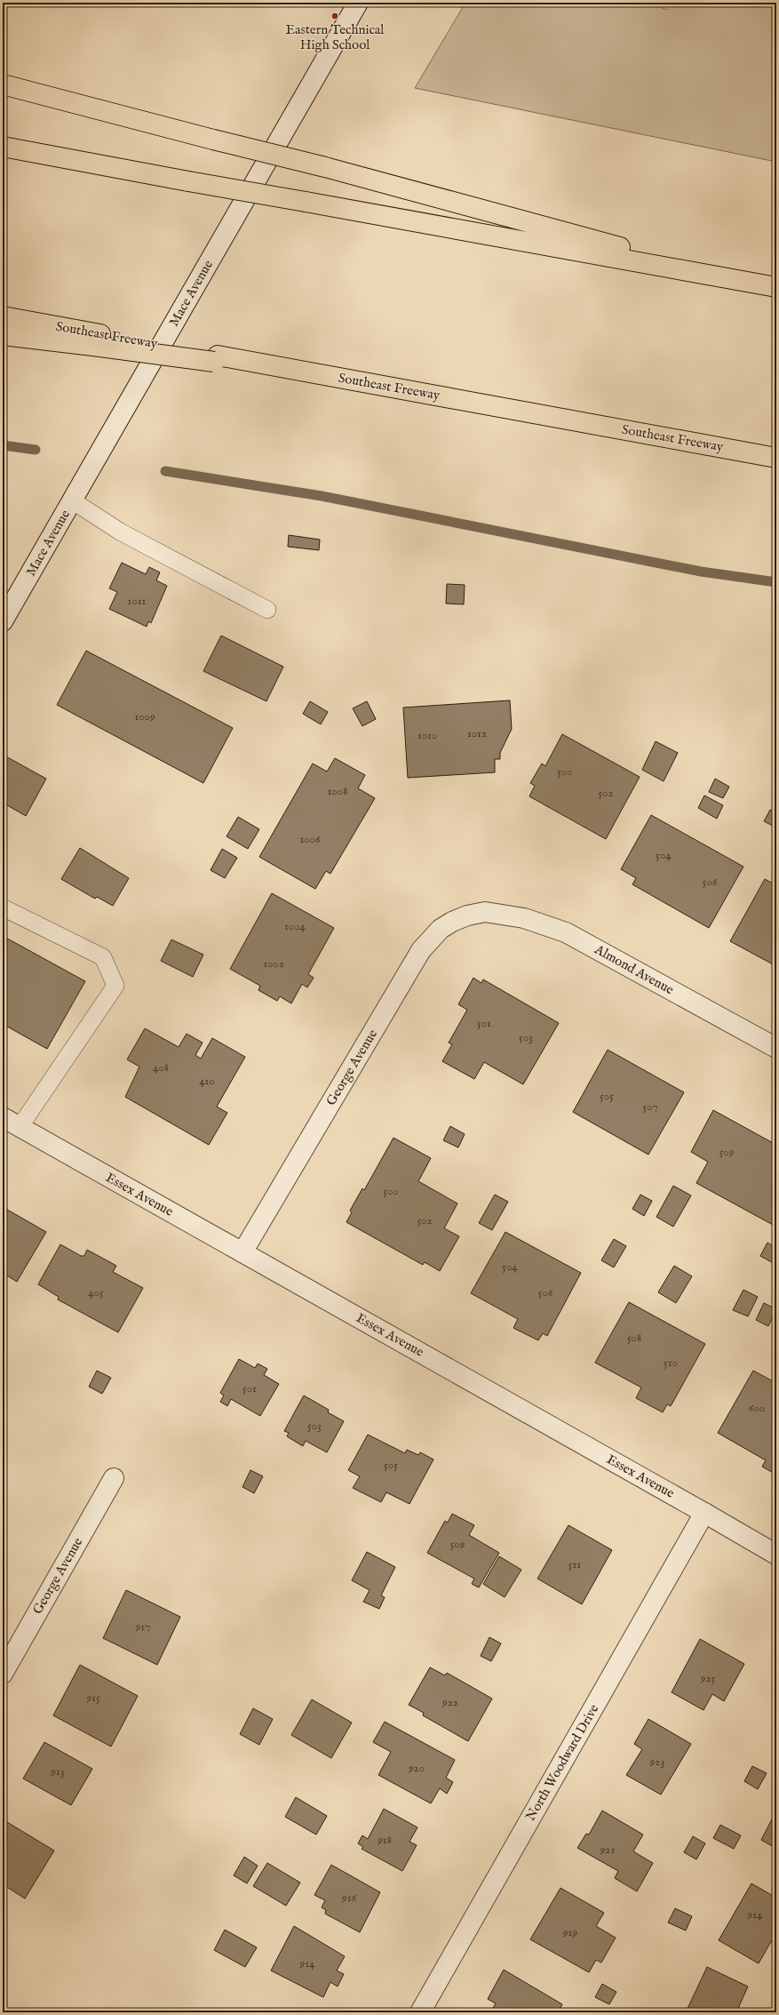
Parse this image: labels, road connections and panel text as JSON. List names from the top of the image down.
{
  "streets": {
    "highway": ["Southeast Freeway"],
    "street": [
      "Mace Avenue",
      "Almond Avenue",
      "George Avenue",
      "Essex Avenue",
      "North Woodward Drive"
    ]
  },
  "crossings": [
    ["Almond Avenue", "George Avenue"],
    ["George Avenue", "Essex Avenue"],
    ["Essex Avenue", "North Woodward Drive"]
  ],
  "places": ["Eastern Technical High School"],
  "house_numbers": [
    "1011",
    "1009",
    "1012",
    "1010",
    "500",
    "1008",
    "502",
    "1006",
    "504",
    "506",
    "1004",
    "1002",
    "501",
    "503",
    "408",
    "410",
    "505",
    "507",
    "509",
    "500",
    "502",
    "504",
    "405",
    "506",
    "508",
    "510",
    "501",
    "600",
    "503",
    "505",
    "509",
    "511",
    "917",
    "925",
    "915",
    "922",
    "923",
    "920",
    "913",
    "918",
    "921",
    "916",
    "914",
    "919",
    "914"
  ]
}
